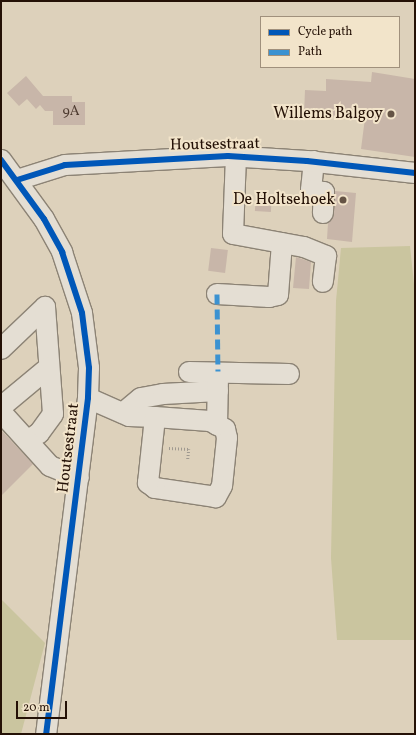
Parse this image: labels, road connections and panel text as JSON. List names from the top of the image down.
{
  "streets": {
    "street": ["Houtsestraat"]
  },
  "places": ["Willems Balgoy", "De Holtsehoek"],
  "house_numbers": ["9A"],
  "legend": ["Cycle path", "Path"],
  "scale_bar": "20 m"
}
